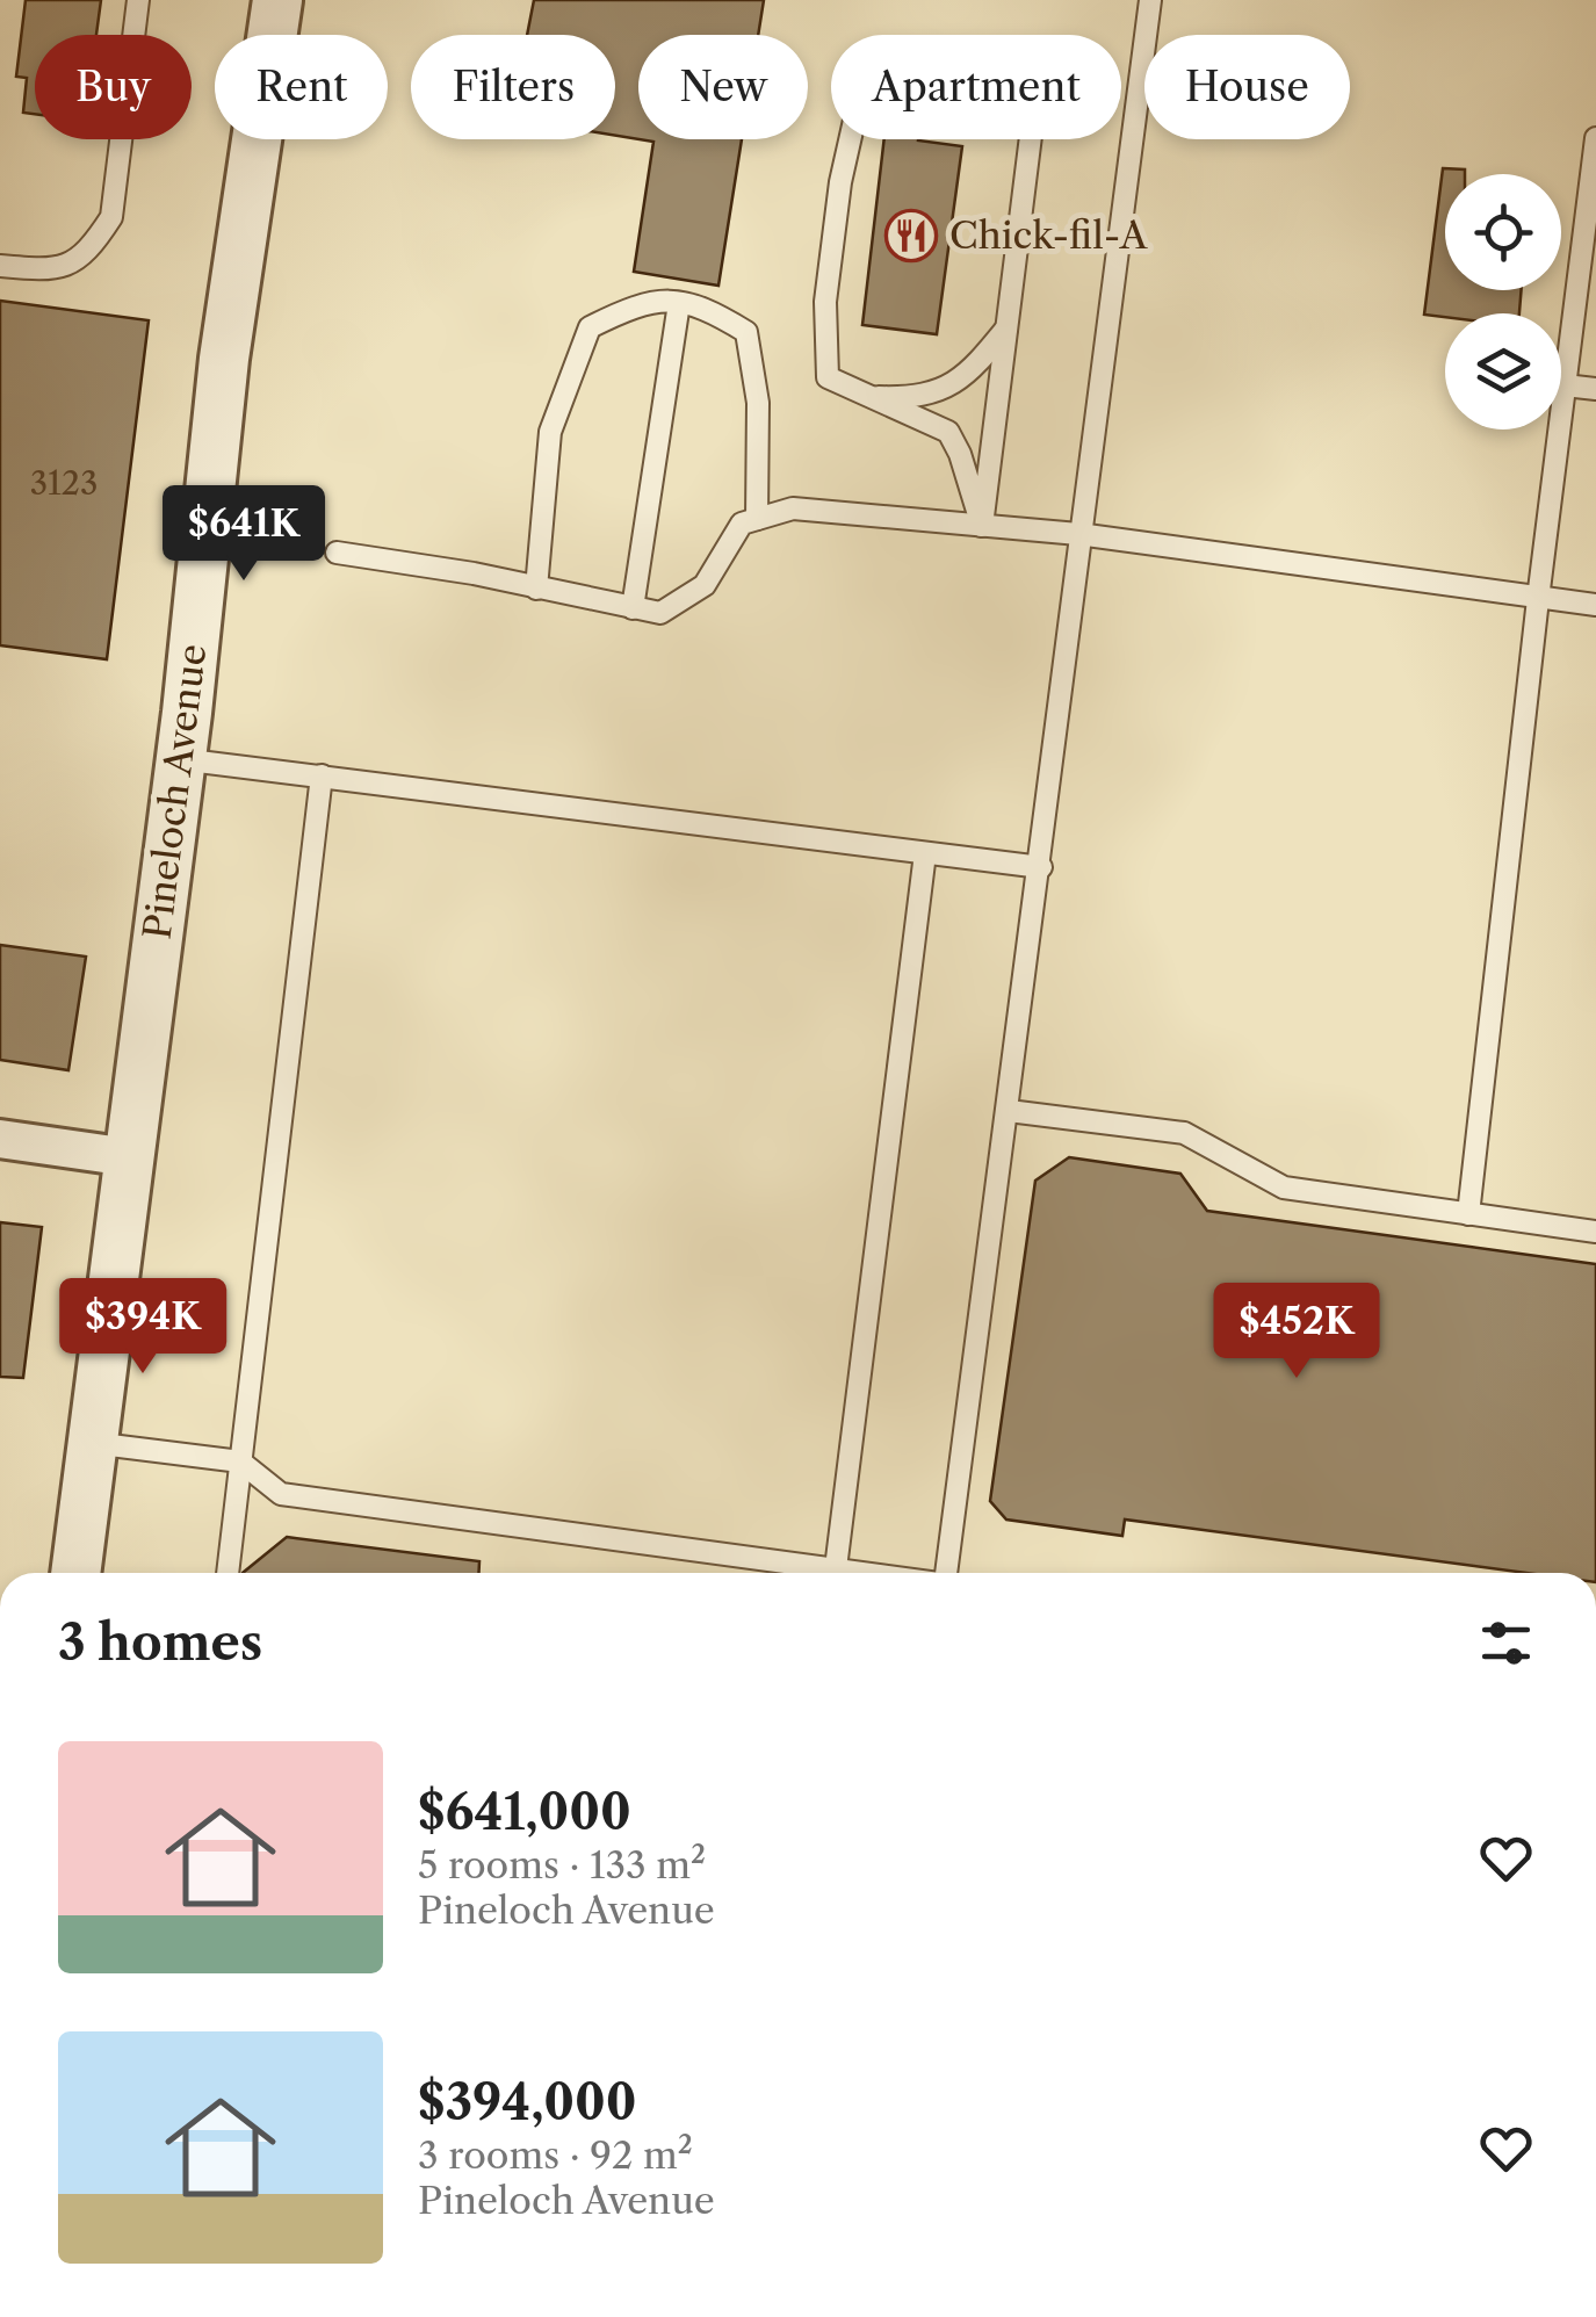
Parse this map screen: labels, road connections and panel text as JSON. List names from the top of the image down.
{
  "streets": {
    "street": ["Pineloch Avenue"]
  },
  "places": {
    "restaurant": ["Chick-fil-A"]
  },
  "house_numbers": ["3123"],
  "page": {
    "chip": [
      "Buy",
      "Rent",
      "Filters",
      "New",
      "Apartment",
      "House"
    ],
    "price": ["$641K", "$394K", "$452K"],
    "heading": "3 homes",
    "list": [
      {
        "name": "$641,000",
        "note": "5 rooms · 133 m² · Pineloch Avenue"
      },
      {
        "name": "$394,000",
        "note": "3 rooms · 92 m² · Pineloch Avenue"
      }
    ]
  }
}
